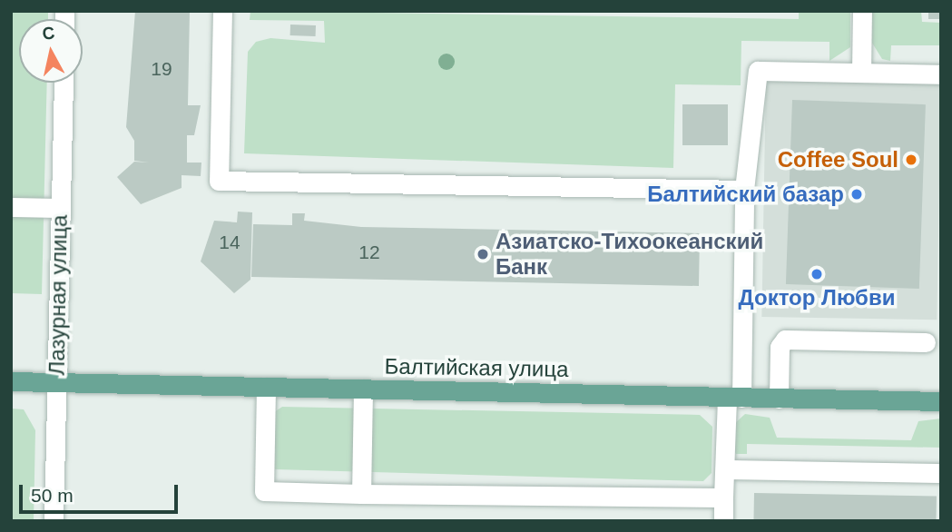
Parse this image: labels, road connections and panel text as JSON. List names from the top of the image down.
{
  "streets": {
    "main road": ["Балтийская улица"],
    "street": ["Лазурная улица"]
  },
  "crossings": [
    ["Лазурная улица", "Балтийская улица"]
  ],
  "places": [
    "Coffee Soul",
    "Балтийский базар",
    "Азиатско-Тихоокеанский Банк",
    "Доктор Любви"
  ],
  "house_numbers": ["19", "14", "12"],
  "scale_bar": "50 m",
  "north": "top"
}
